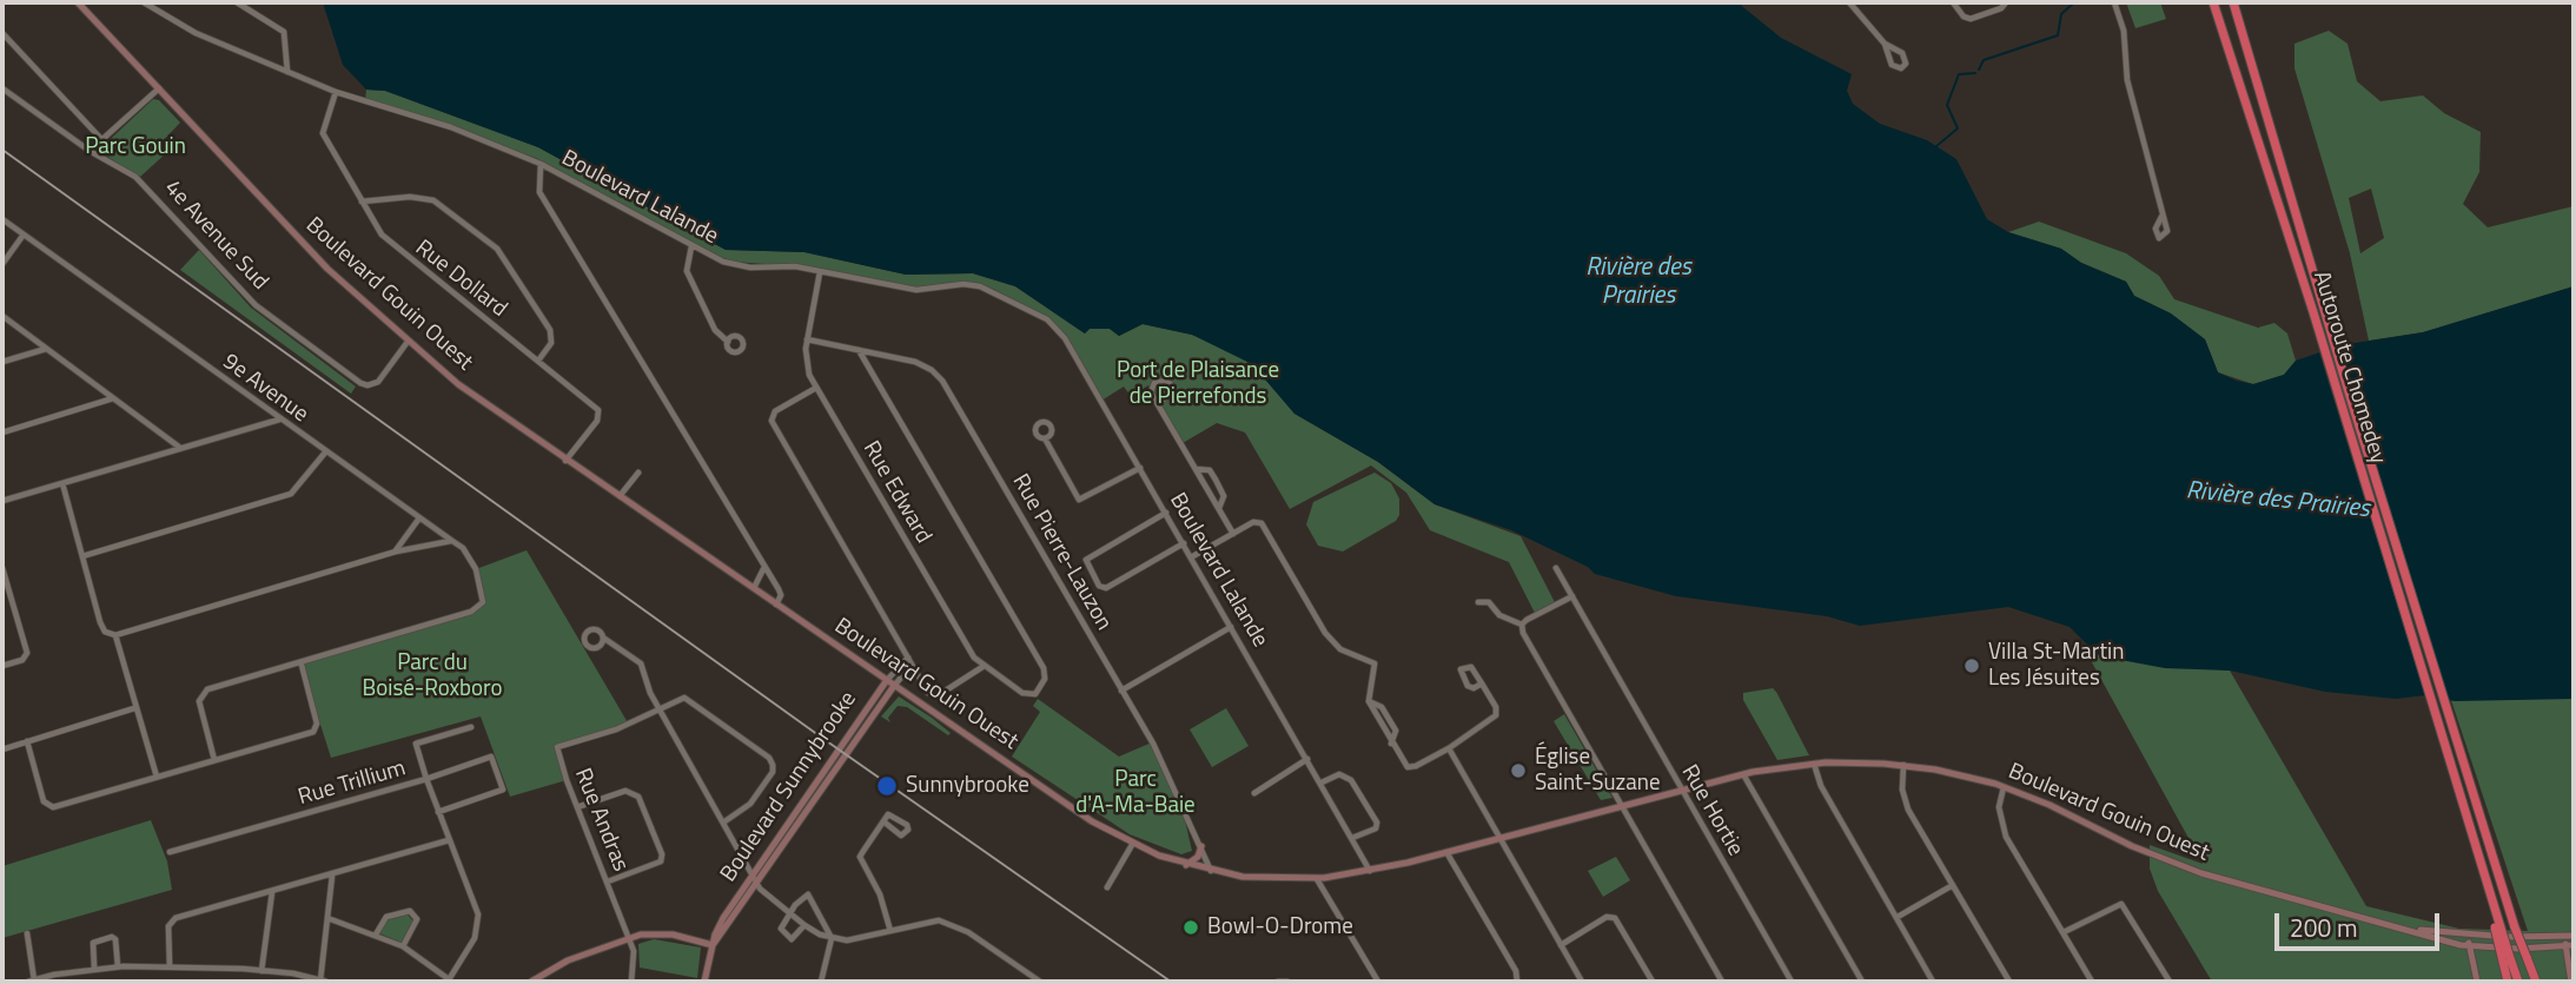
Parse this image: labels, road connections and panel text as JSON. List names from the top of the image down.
{
  "streets": {
    "highway": ["Autoroute Chomedey"],
    "main road": ["Boulevard Gouin Ouest", "Boulevard Sunnybrooke"],
    "street": [
      "Boulevard Lalande",
      "4e Avenue Sud",
      "Rue Dollard",
      "9e Avenue",
      "Rue Edward",
      "Rue Pierre-Lauzon",
      "Rue Trillium",
      "Rue Hortie",
      "Rue Andras"
    ]
  },
  "crossings": [
    ["Boulevard Lalande", "Rue Dollard"],
    ["Boulevard Lalande", "Boulevard Gouin Ouest"],
    ["Boulevard Lalande", "Rue Edward"],
    ["4e Avenue Sud", "Boulevard Gouin Ouest"],
    ["Rue Dollard", "Boulevard Gouin Ouest"],
    ["Boulevard Gouin Ouest", "Rue Pierre-Lauzon"],
    ["Boulevard Gouin Ouest", "Boulevard Sunnybrooke"],
    ["Boulevard Gouin Ouest", "Rue Hortie"],
    ["Rue Edward", "Rue Pierre-Lauzon"]
  ],
  "water": ["Rivière des Prairies"],
  "parks": [
    "Parc Gouin",
    "Port de Plaisance de Pierrefonds",
    "Parc du Boisé-Roxboro",
    "Parc d'A-Ma-Baie"
  ],
  "places": [
    "Villa St-Martin Les Jésuites",
    "Église Saint-Suzane",
    "Sunnybrooke",
    "Bowl-O-Drome"
  ],
  "scale_bar": "200 m"
}
